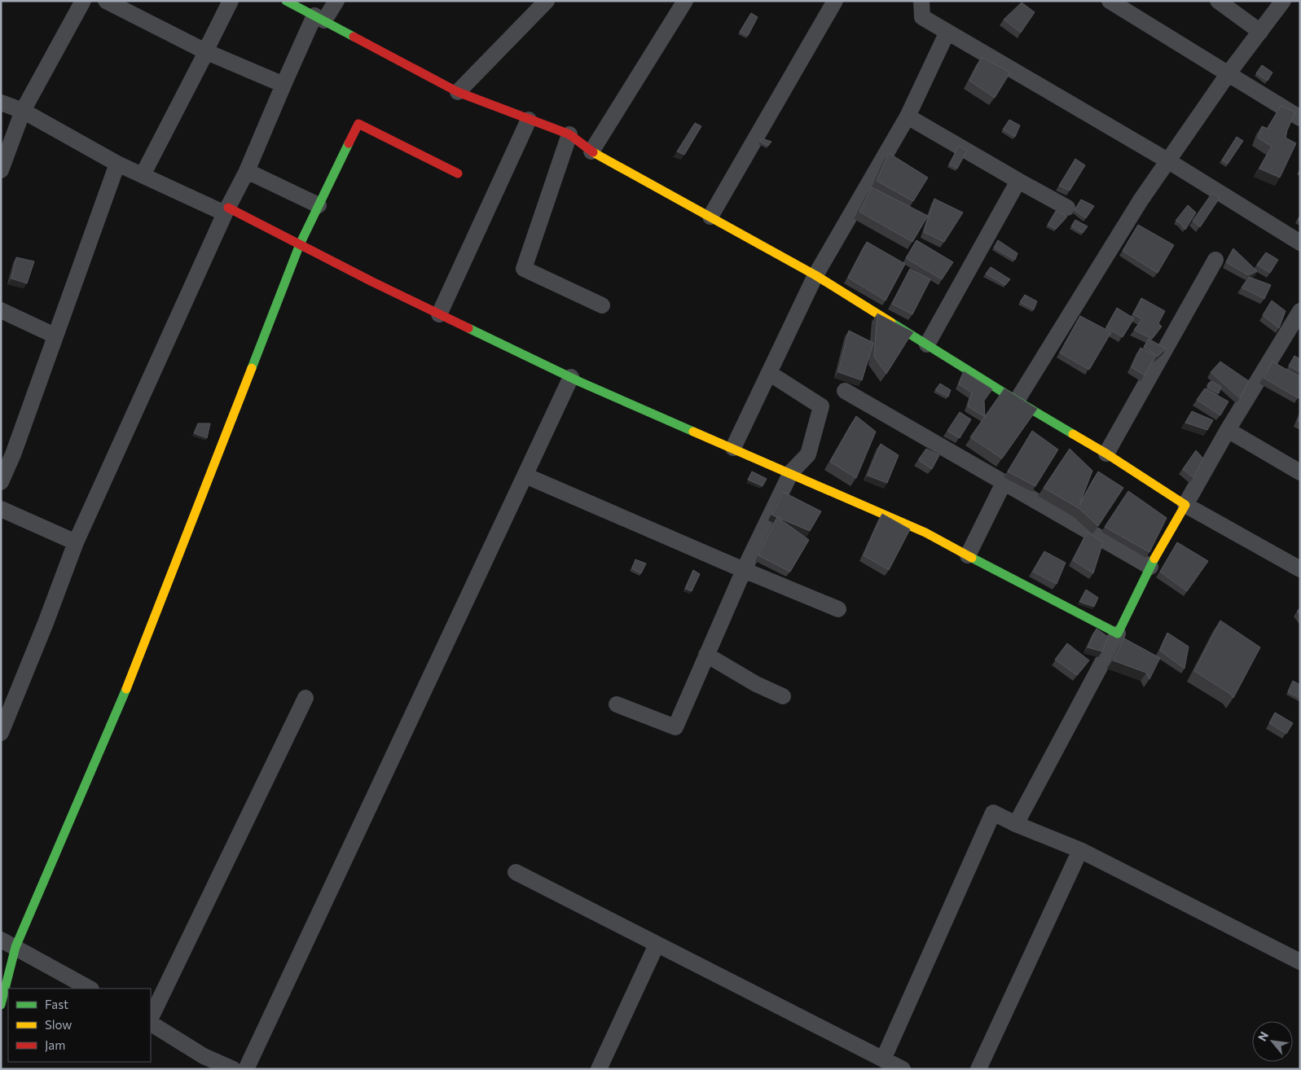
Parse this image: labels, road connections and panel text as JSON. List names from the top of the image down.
{
  "legend": ["Fast", "Slow", "Jam"],
  "north": "top left"
}
